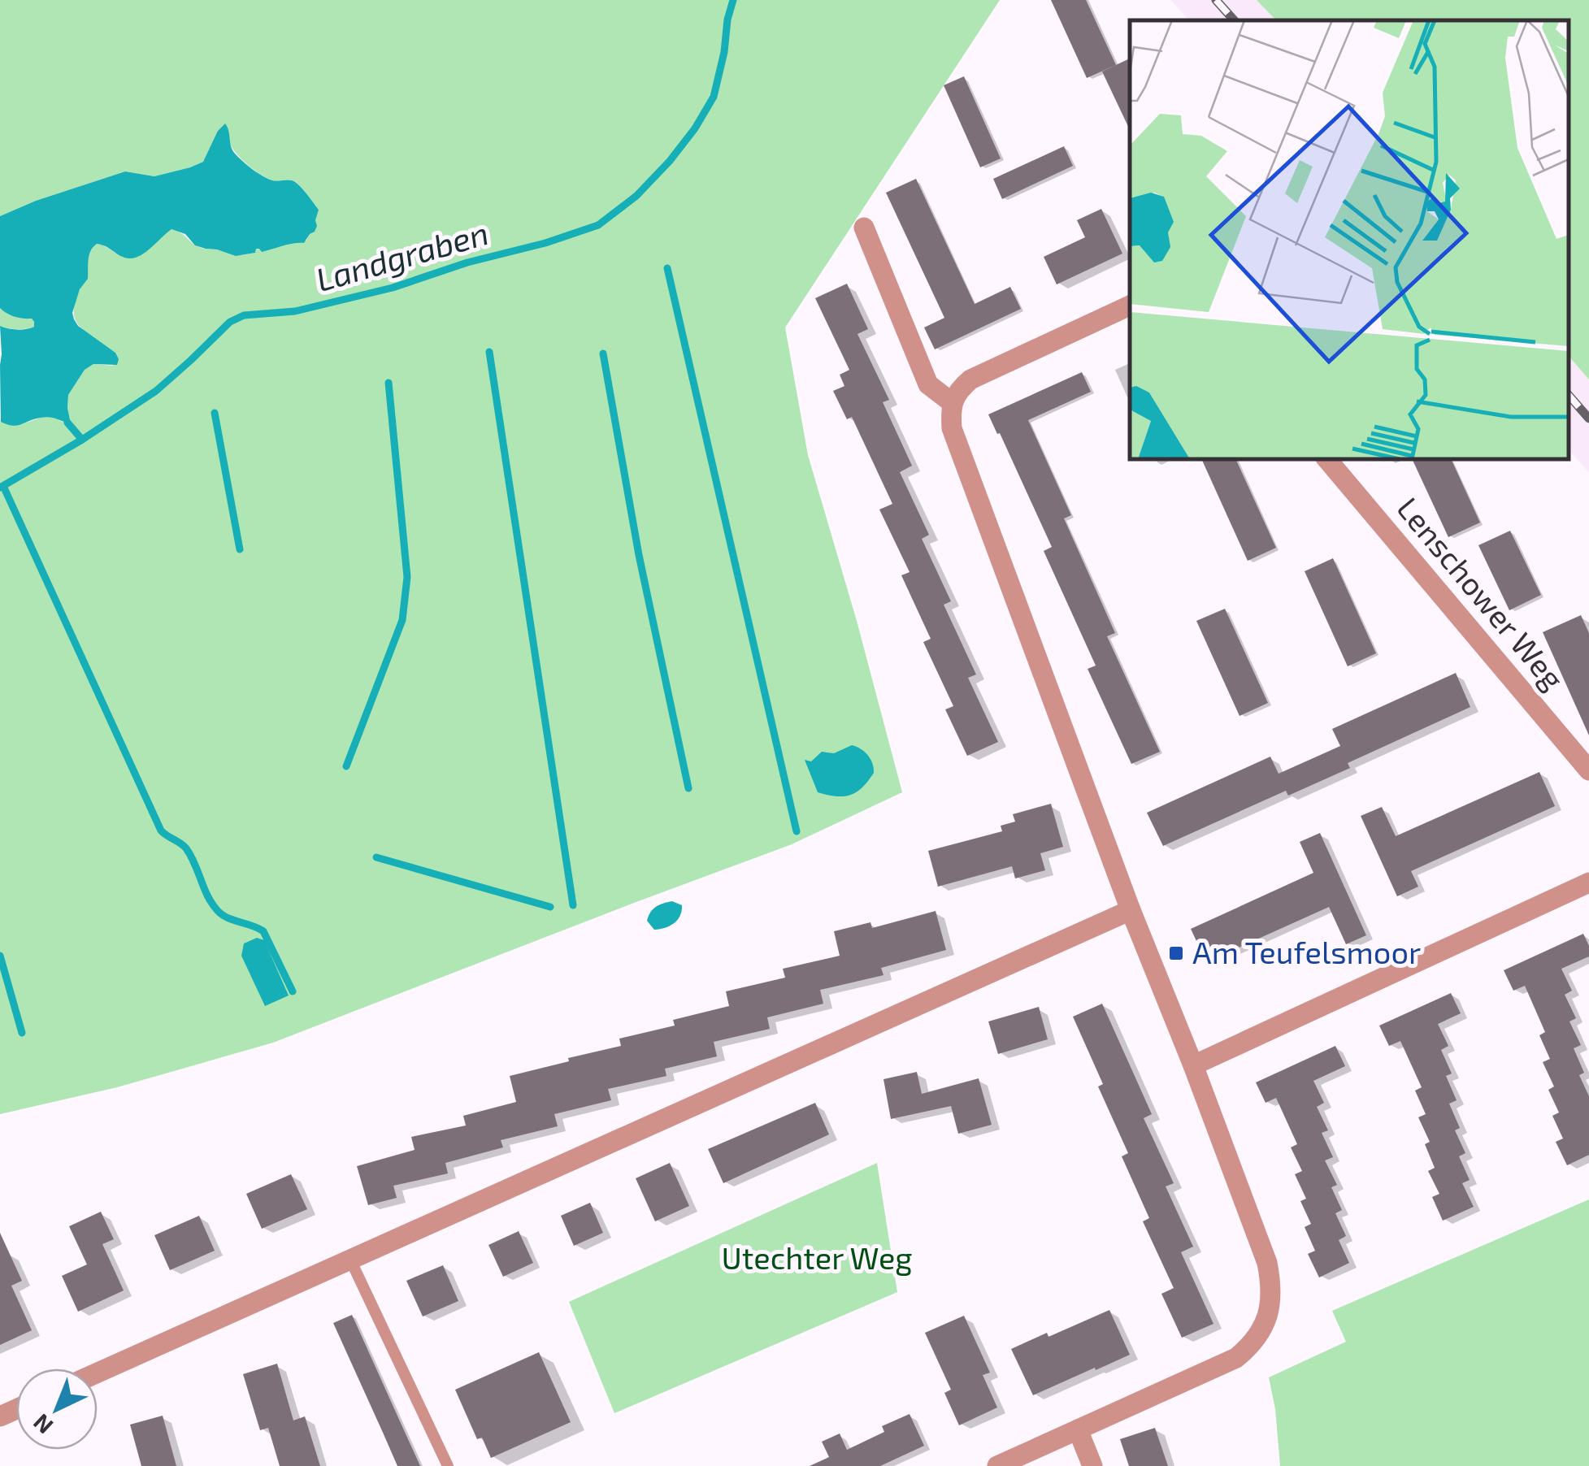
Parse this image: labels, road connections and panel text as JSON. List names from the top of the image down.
{
  "streets": {
    "street": ["Lenschower Weg"]
  },
  "water": ["Landgraben"],
  "parks": ["Utechter Weg"],
  "places": {
    "transit": ["Am Teufelsmoor"]
  },
  "north": "bottom left"
}
